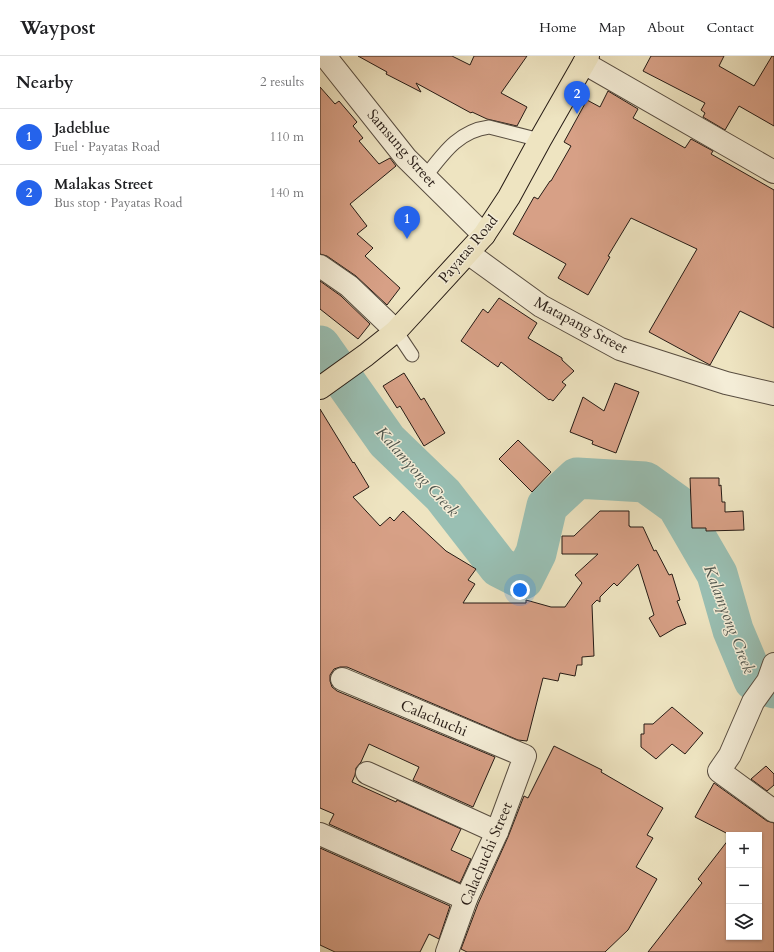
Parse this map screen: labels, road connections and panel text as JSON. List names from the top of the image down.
{
  "streets": {
    "main road": ["Payatas Road"],
    "street": [
      "Samsung Street",
      "Matapang Street",
      "Calachuchi",
      "Calachuchi Street"
    ]
  },
  "crossings": [
    ["Samsung Street", "Payatas Road"],
    ["Payatas Road", "Matapang Street"],
    ["Calachuchi", "Calachuchi Street"]
  ],
  "water": ["Kalamyong Creek"],
  "page": {
    "header": "Waypost",
    "nav": [
      "Home",
      "Map",
      "About",
      "Contact"
    ],
    "heading": ["Nearby", "2 results"],
    "pins": ["2", "1"],
    "list": [
      {
        "mark": "1",
        "name": "Jadeblue",
        "note": "Fuel · Payatas Road",
        "value": "110 m"
      },
      {
        "mark": "2",
        "name": "Malakas Street",
        "note": "Bus stop · Payatas Road",
        "value": "140 m"
      }
    ],
    "map_buttons": ["+", "−"]
  }
}
